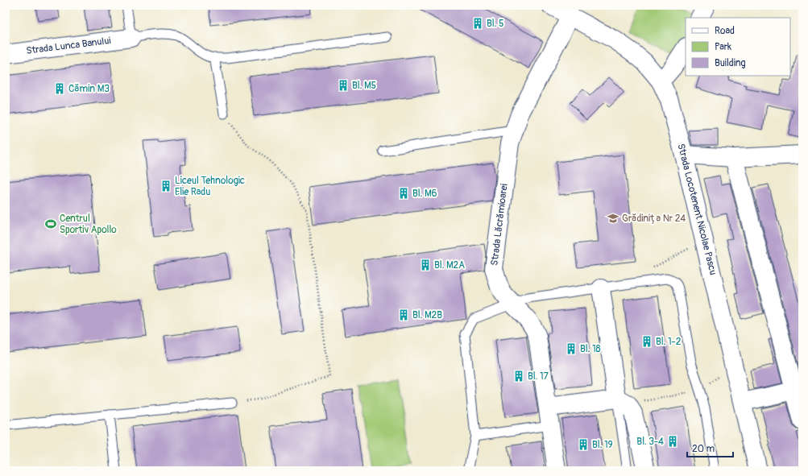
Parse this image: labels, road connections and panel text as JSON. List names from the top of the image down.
{
  "streets": {
    "street": ["Strada Lunca Banului", "Strada Locotenent Nicolae Pascu", "Strada Lăcrămioarei"]
  },
  "crossings": [
    ["Strada Locotenent Nicolae Pascu", "Strada Lăcrămioarei"]
  ],
  "places": {
    "building": [
      "Bl. 5",
      "Bl. M5",
      "Cămin M3",
      "Liceul Tehnologic Elie Radu",
      "Bl. M6",
      "Bl. M2A",
      "Bl. M2B",
      "Bl. 1-2",
      "Bl. 18",
      "Bl. 17",
      "Bl. 3-4",
      "Bl. 19"
    ],
    "school or university": ["Grădinița Nr 24"],
    "sports": ["Centrul Sportiv Apollo"]
  },
  "legend": ["Road", "Park", "Building"],
  "scale_bar": "20 m"
}
